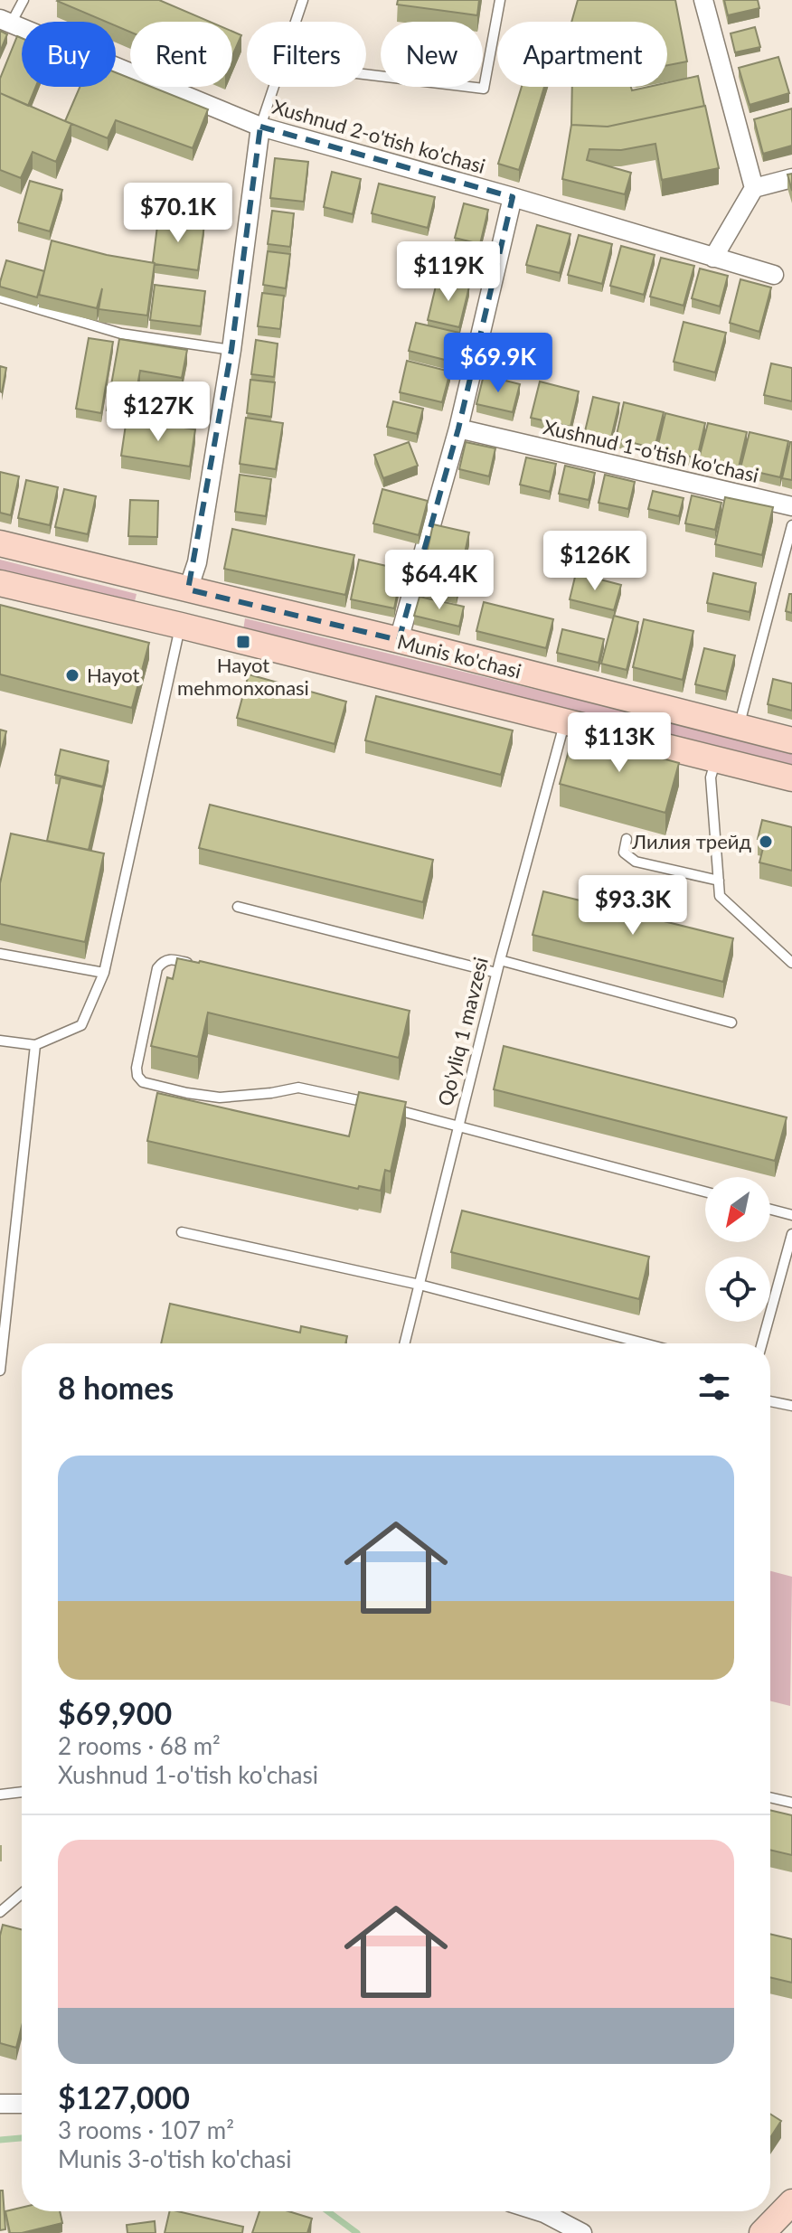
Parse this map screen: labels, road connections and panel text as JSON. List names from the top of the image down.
{
  "streets": {
    "street": ["Xushnud 2-o'tish ko'chasi", "Xushnud 1-o'tish ko'chasi", "Munis ko'chasi"],
    "lane": ["Qo'yliq 1 mavzesi"]
  },
  "crossings": [
    ["Munis ko'chasi", "Qo'yliq 1 mavzesi"]
  ],
  "places": {
    "transit": ["Hayot mehmonxonasi"],
    "other": ["Hayot", "Лилия трейд"]
  },
  "north": "bottom left",
  "page": {
    "chip": [
      "Buy",
      "Rent",
      "Filters",
      "New",
      "Apartment"
    ],
    "price": [
      "$70.1K",
      "$119K",
      "$69.9K",
      "$127K",
      "$126K",
      "$64.4K",
      "$113K",
      "$93.3K"
    ],
    "heading": "8 homes",
    "list": [
      {
        "name": "$69,900",
        "note": "2 rooms · 68 m² · Xushnud 1-o'tish ko'chasi"
      },
      {
        "name": "$127,000",
        "note": "3 rooms · 107 m² · Munis 3-o'tish ko'chasi"
      }
    ]
  }
}
